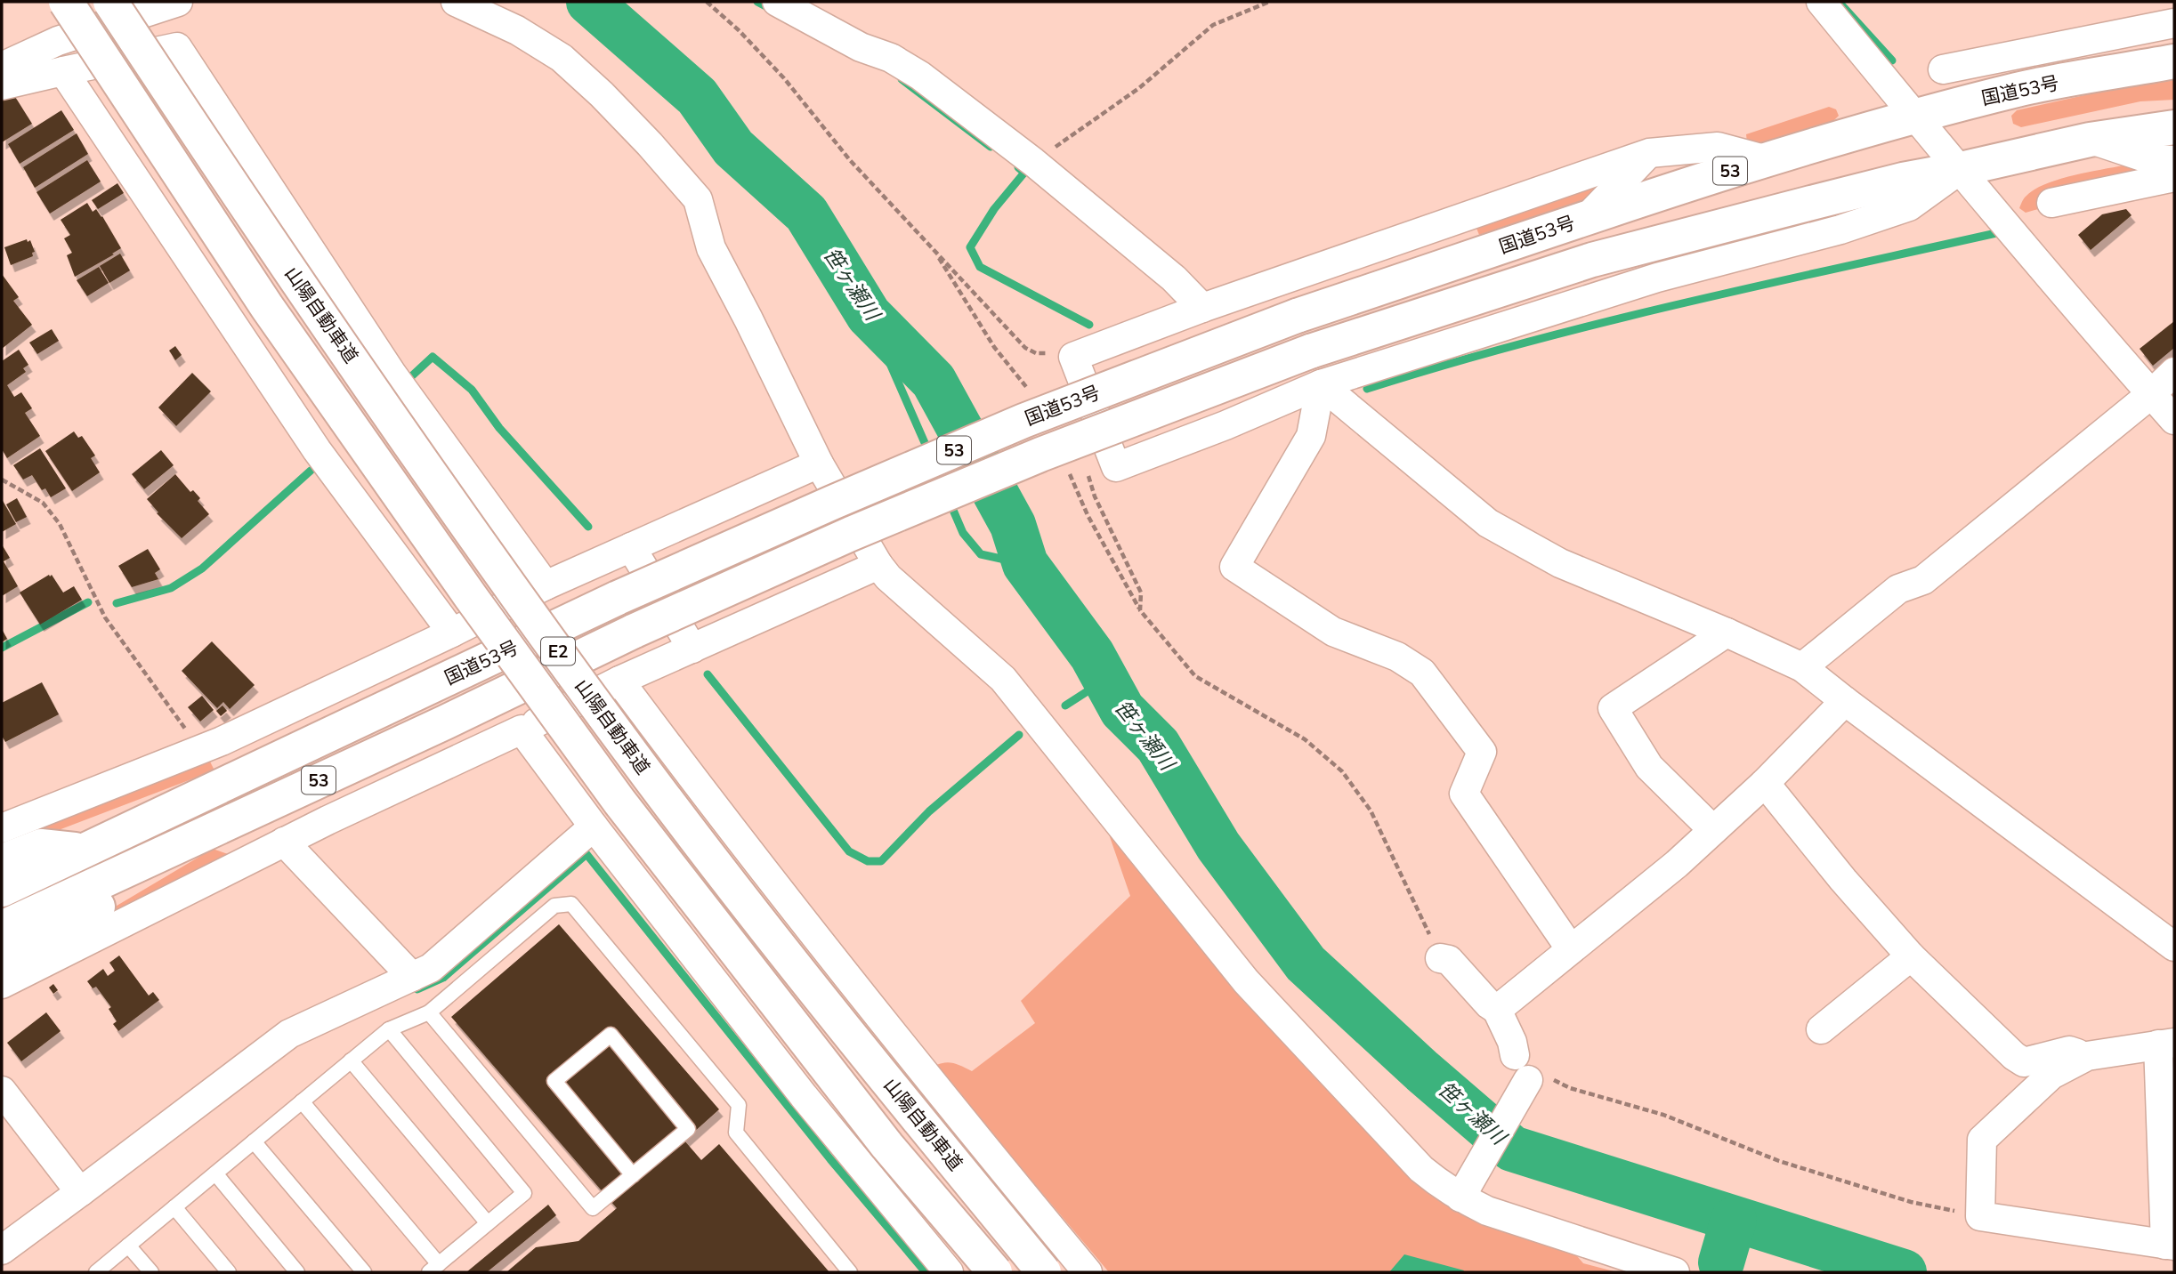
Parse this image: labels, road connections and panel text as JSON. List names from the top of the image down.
{
  "streets": {
    "highway": [
      "国道53号",
      "53",
      "山陽自動車道",
      "E2"
    ]
  },
  "crossings": [
    ["国道53号", "53"]
  ],
  "water": ["笹ヶ瀬川"]
}
